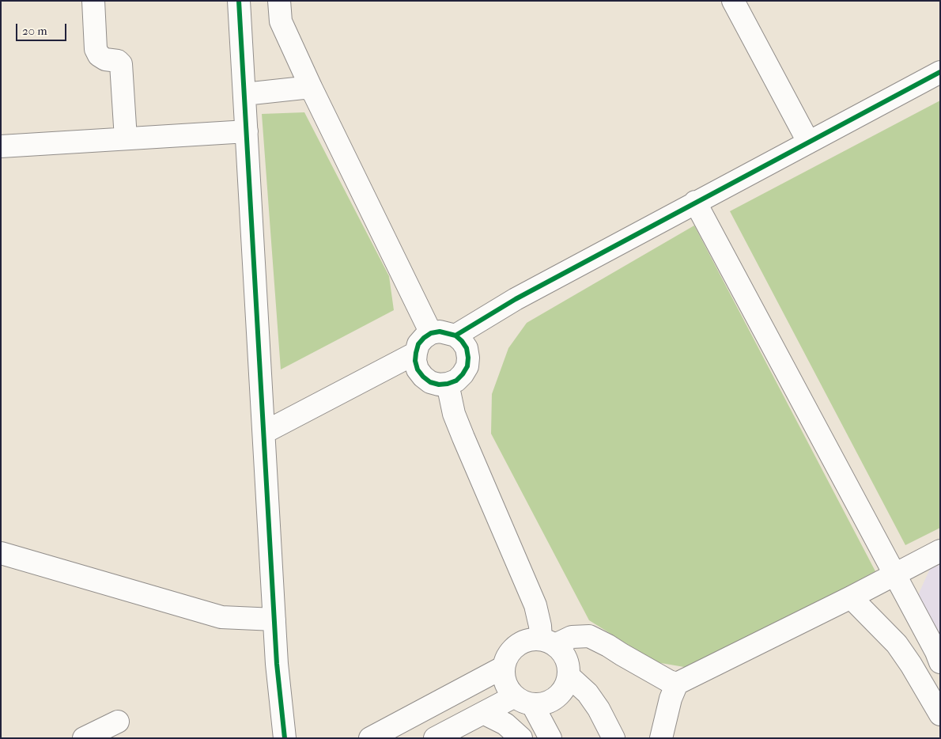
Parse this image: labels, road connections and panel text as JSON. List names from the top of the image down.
{
  "scale_bar": "20 m"
}
